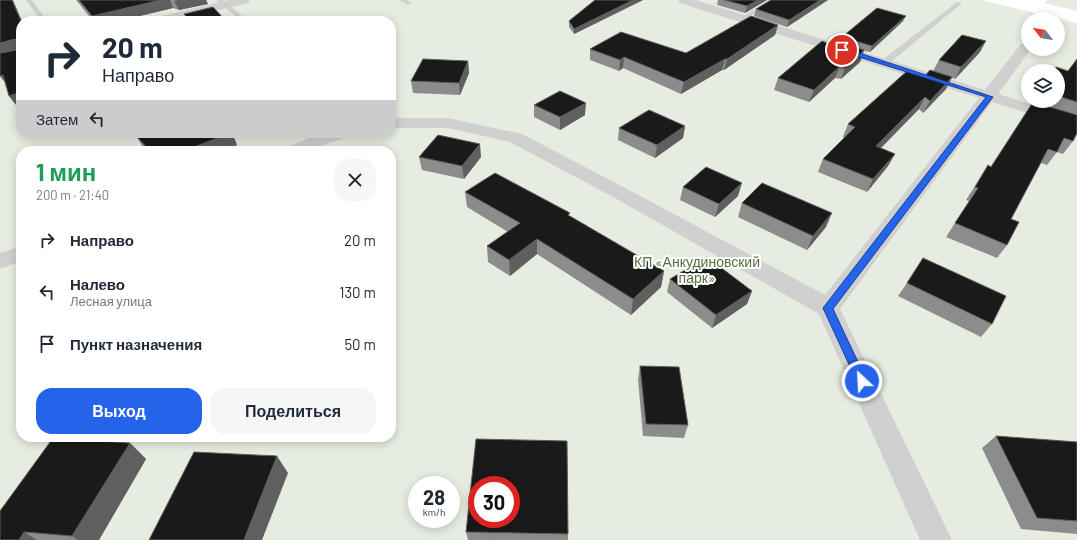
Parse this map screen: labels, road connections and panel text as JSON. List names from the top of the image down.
{
  "parks": ["КП «Анкудиновский парк»"],
  "north": "top left",
  "page": {
    "turn": ["20 m", "Направо"],
    "then": "Затем",
    "heading": ["1 мин", "200 m · 21:40"],
    "list": [
      {
        "name": "Направо",
        "value": "20 m"
      },
      {
        "name": "Налево",
        "note": "Лесная улица",
        "value": "130 m"
      },
      {
        "name": "Пункт назначения",
        "value": "50 m"
      }
    ],
    "buttons": ["Выход", "Поделиться"],
    "speed": "28 km/h",
    "limit": "30"
  }
}
